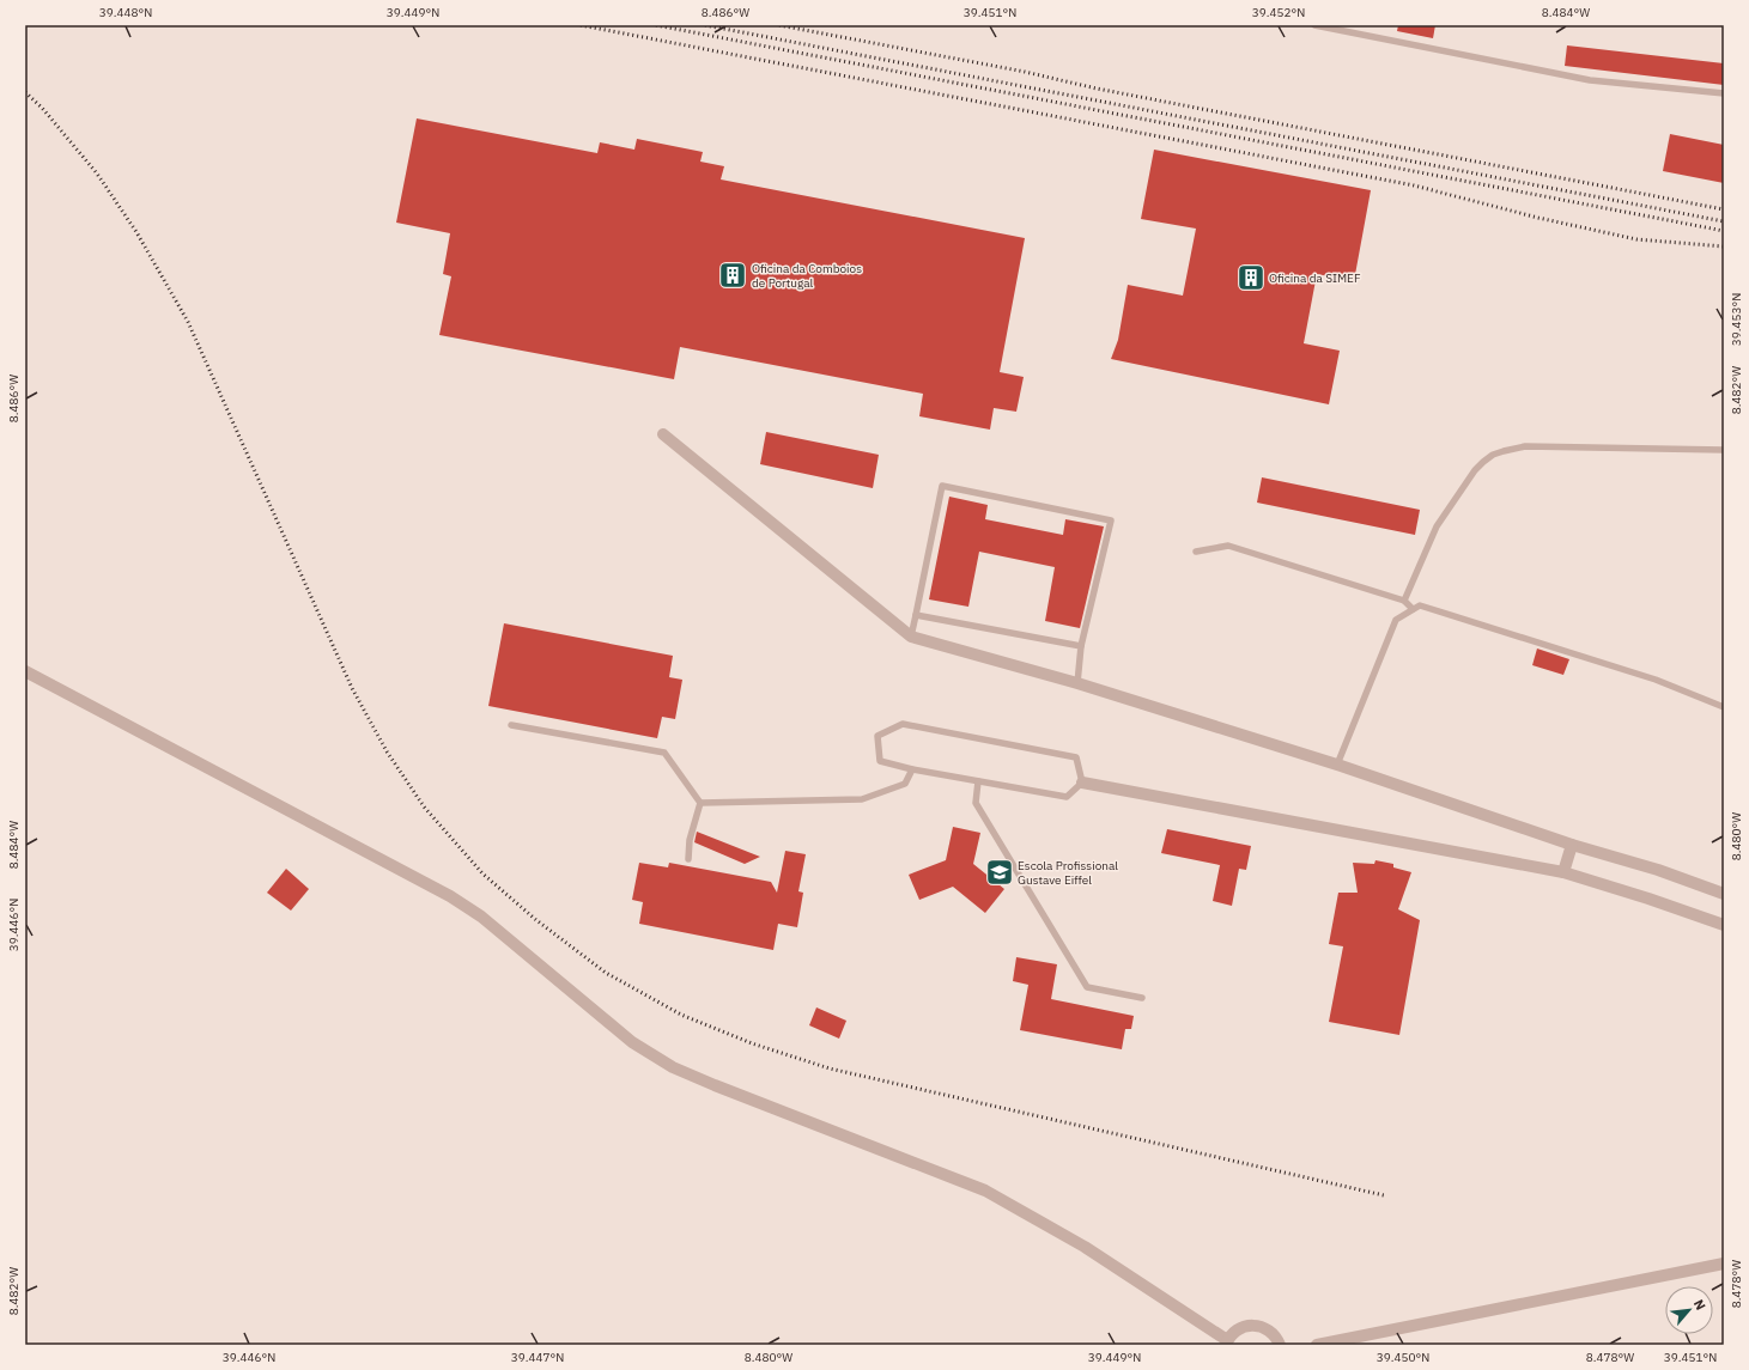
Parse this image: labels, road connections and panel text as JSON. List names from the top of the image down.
{
  "places": {
    "building": ["Oficina da Comboios de Portugal", "Oficina da SIMEF"],
    "school or university": ["Escola Profissional Gustave Eiffel"]
  },
  "north": "top right",
  "coordinates": [
    "39.448°N",
    "39.449°N",
    "8.486°W",
    "39.451°N",
    "39.452°N",
    "8.484°W",
    "39.453°N",
    "8.482°W",
    "8.480°W",
    "39.446°N",
    "8.478°W",
    "39.447°N",
    "39.450°N"
  ]
}
